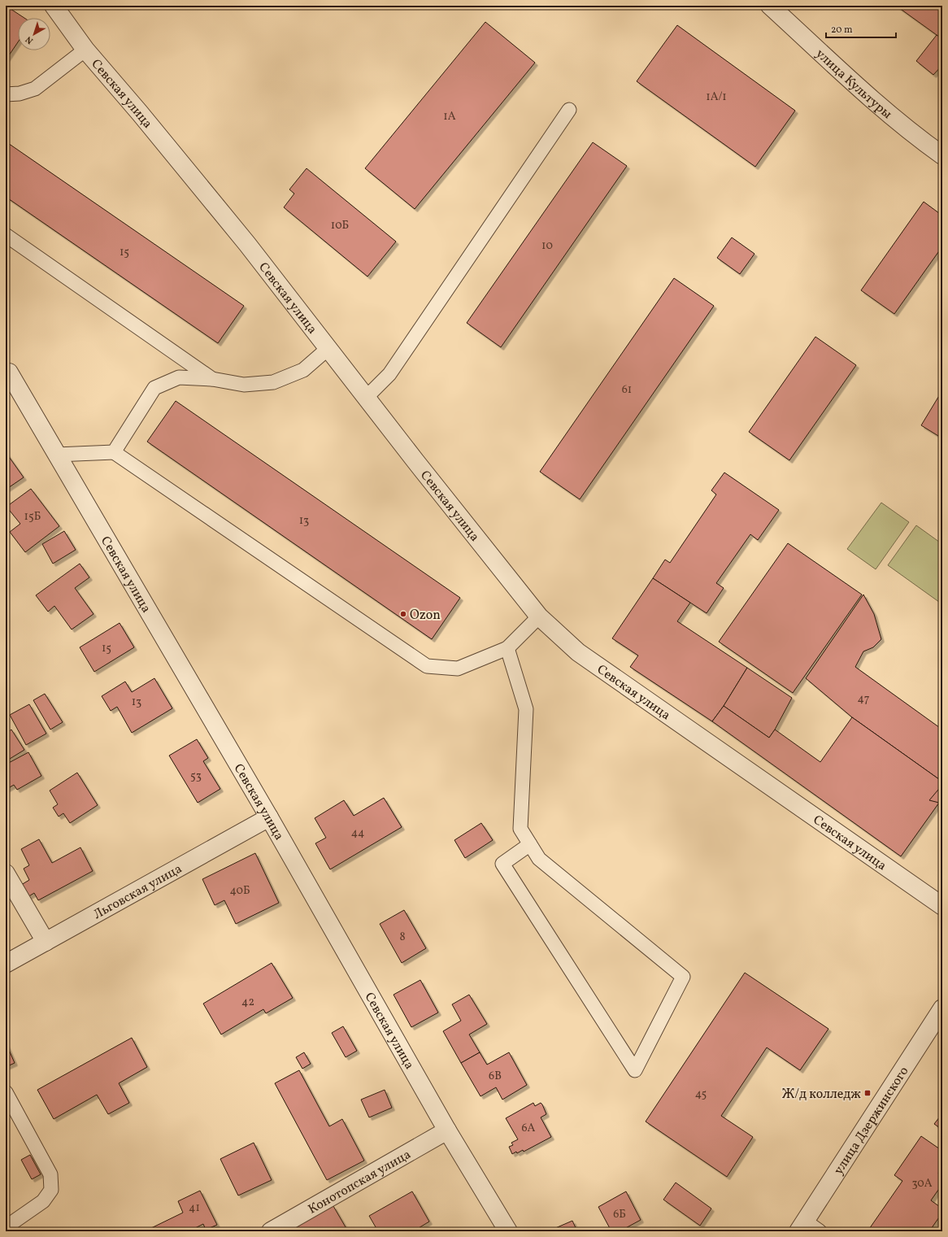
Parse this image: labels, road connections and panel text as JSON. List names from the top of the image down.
{
  "streets": {
    "street": [
      "улица Культуры",
      "Севская улица",
      "Льговская улица",
      "улица Дзержинского",
      "Конотопская улица"
    ]
  },
  "crossings": [
    ["Севская улица", "Льговская улица"],
    ["Севская улица", "Конотопская улица"]
  ],
  "places": {
    "other": ["Ozon"],
    "transit": ["Ж/д колледж"]
  },
  "house_numbers": [
    "1А/1",
    "1А",
    "10Б",
    "10",
    "15",
    "61",
    "15Б",
    "13",
    "15",
    "47",
    "13",
    "53",
    "44",
    "40Б",
    "8",
    "42",
    "6В",
    "45",
    "6А",
    "30А",
    "41",
    "6Б"
  ],
  "scale_bar": "20 m",
  "north": "bottom left"
}
